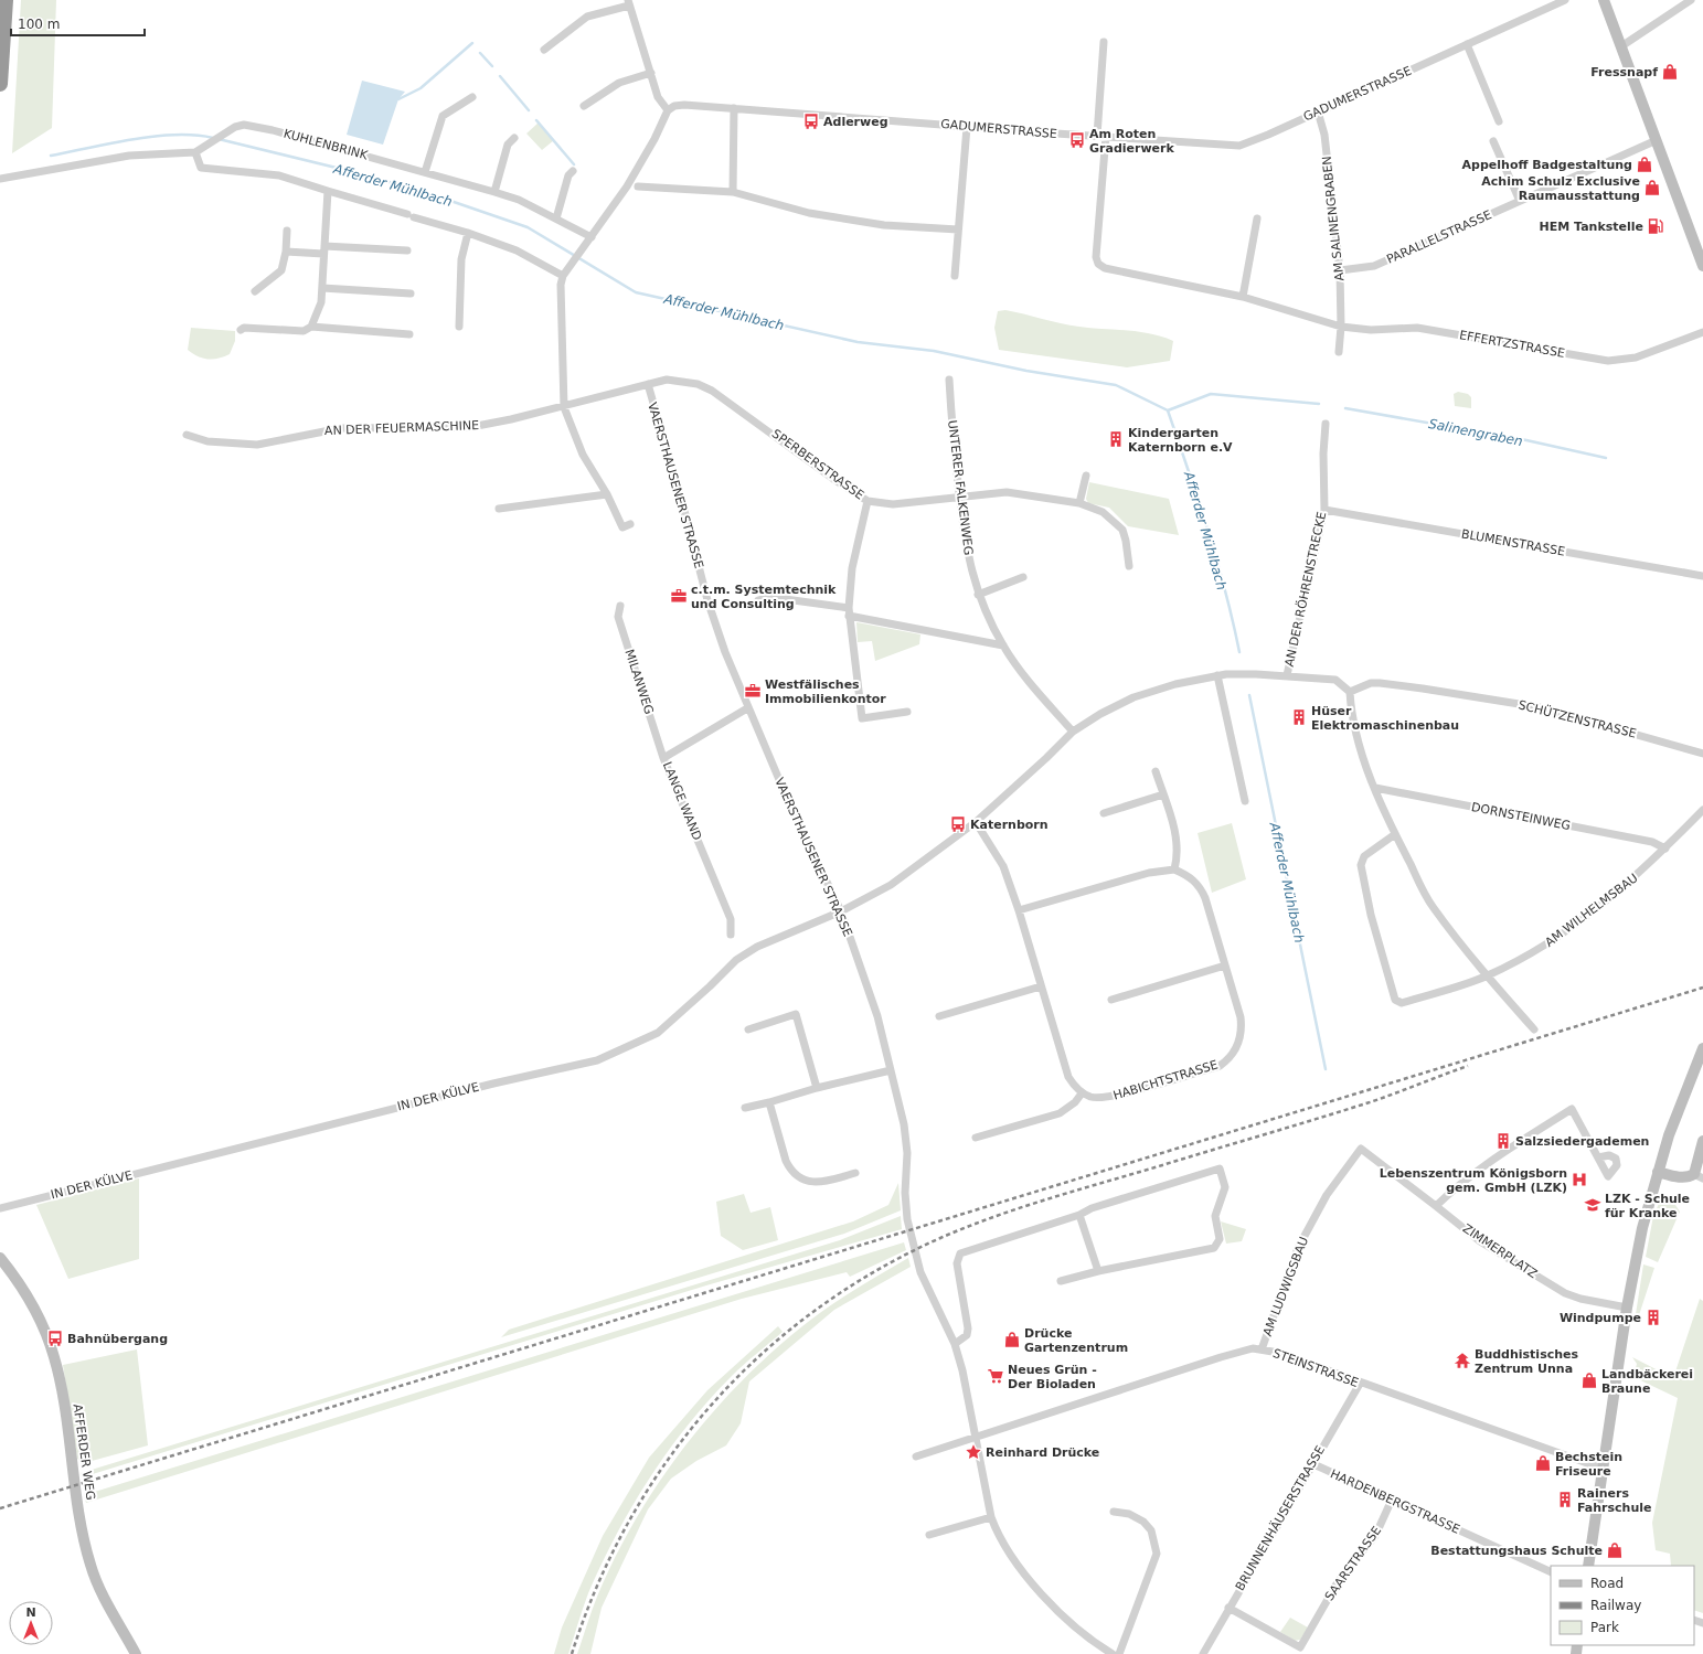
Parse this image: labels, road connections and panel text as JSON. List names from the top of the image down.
{
  "streets": {
    "main road": ["AFFERDER WEG"],
    "street": [
      "GADUMERSTRASSE",
      "KUHLENBRINK",
      "AM SALINENGRABEN",
      "PARALLELSTRASSE",
      "EFFERTZSTRASSE",
      "AN DER FEUERMASCHINE",
      "SPERBERSTRASSE",
      "VAERSTHAUSENER STRASSE",
      "UNTERER FALKENWEG",
      "BLUMENSTRASSE",
      "AN DER RÖHRENSTRECKE",
      "MILANWEG",
      "SCHÜTZENSTRASSE",
      "LANGE WAND",
      "DORNSTEINWEG",
      "AM WILHELMSBAU",
      "HABICHTSTRASSE",
      "IN DER KÜLVE",
      "ZIMMERPLATZ",
      "AM LUDWIGSBAU",
      "STEINSTRASSE",
      "HARDENBERGSTRASSE",
      "BRUNNENHÄUSERSTRASSE",
      "SAARSTRASSE"
    ]
  },
  "crossings": [
    ["GADUMERSTRASSE", "AM SALINENGRABEN"],
    ["AM SALINENGRABEN", "PARALLELSTRASSE"],
    ["AM SALINENGRABEN", "EFFERTZSTRASSE"],
    ["AN DER FEUERMASCHINE", "SPERBERSTRASSE"],
    ["AN DER FEUERMASCHINE", "VAERSTHAUSENER STRASSE"],
    ["SPERBERSTRASSE", "VAERSTHAUSENER STRASSE"],
    ["SPERBERSTRASSE", "UNTERER FALKENWEG"],
    ["VAERSTHAUSENER STRASSE", "LANGE WAND"],
    ["VAERSTHAUSENER STRASSE", "IN DER KÜLVE"],
    ["VAERSTHAUSENER STRASSE", "STEINSTRASSE"],
    ["BLUMENSTRASSE", "AN DER RÖHRENSTRECKE"],
    ["MILANWEG", "LANGE WAND"],
    ["DORNSTEINWEG", "AM WILHELMSBAU"],
    ["ZIMMERPLATZ", "AM LUDWIGSBAU"],
    ["AM LUDWIGSBAU", "STEINSTRASSE"],
    ["STEINSTRASSE", "BRUNNENHÄUSERSTRASSE"],
    ["HARDENBERGSTRASSE", "BRUNNENHÄUSERSTRASSE"],
    ["HARDENBERGSTRASSE", "SAARSTRASSE"],
    ["BRUNNENHÄUSERSTRASSE", "SAARSTRASSE"]
  ],
  "water": ["Afferder Mühlbach", "Salinengraben"],
  "places": {
    "shop": [
      "Fressnapf",
      "Appelhoff Badgestaltung",
      "Achim Schulz Exclusive Raumausstattung",
      "Drücke Gartenzentrum",
      "Landbäckerei Braune",
      "Bechstein Friseure",
      "Bestattungshaus Schulte"
    ],
    "bus stop": [
      "Adlerweg",
      "Am Roten Gradierwerk",
      "Katernborn",
      "Bahnübergang"
    ],
    "fuel station": ["HEM Tankstelle"],
    "building": [
      "Kindergarten Katernborn e.V",
      "Hüser Elektromaschinenbau",
      "Salzsiedergademen",
      "Windpumpe",
      "Rainers Fahrschule"
    ],
    "office": ["c.t.m. Systemtechnik und Consulting", "Westfälisches Immobilienkontor"],
    "hospital": ["Lebenszentrum Königsborn gem. GmbH (LZK)"],
    "school or university": ["LZK - Schule für Kranke"],
    "temple": ["Buddhistisches Zentrum Unna"],
    "supermarket": ["Neues Grün - Der Bioladen"],
    "place": ["Reinhard Drücke"]
  },
  "legend": ["Road", "Railway", "Park"],
  "scale_bar": "100 m",
  "north": "top"
}
